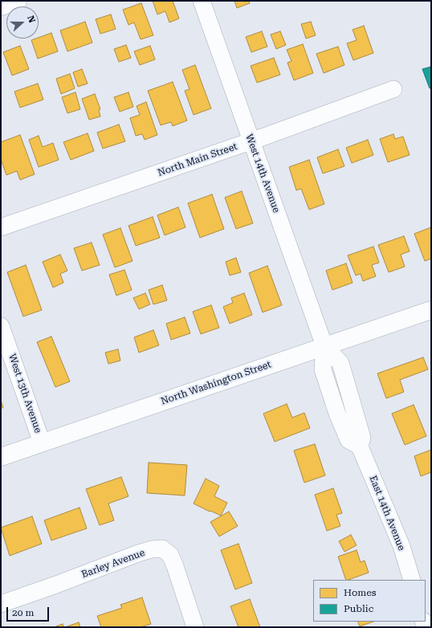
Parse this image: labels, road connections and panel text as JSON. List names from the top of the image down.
{
  "streets": {
    "main road": ["North Washington Street"],
    "street": [
      "North Main Street",
      "West 14th Avenue",
      "West 13th Avenue",
      "East 14th Avenue",
      "Barley Avenue"
    ]
  },
  "crossings": [
    ["North Main Street", "West 14th Avenue"],
    ["West 14th Avenue", "North Washington Street"],
    ["West 14th Avenue", "East 14th Avenue"],
    ["North Washington Street", "West 13th Avenue"],
    ["North Washington Street", "East 14th Avenue"]
  ],
  "legend": ["Homes", "Public"],
  "scale_bar": "20 m",
  "north": "right"
}
